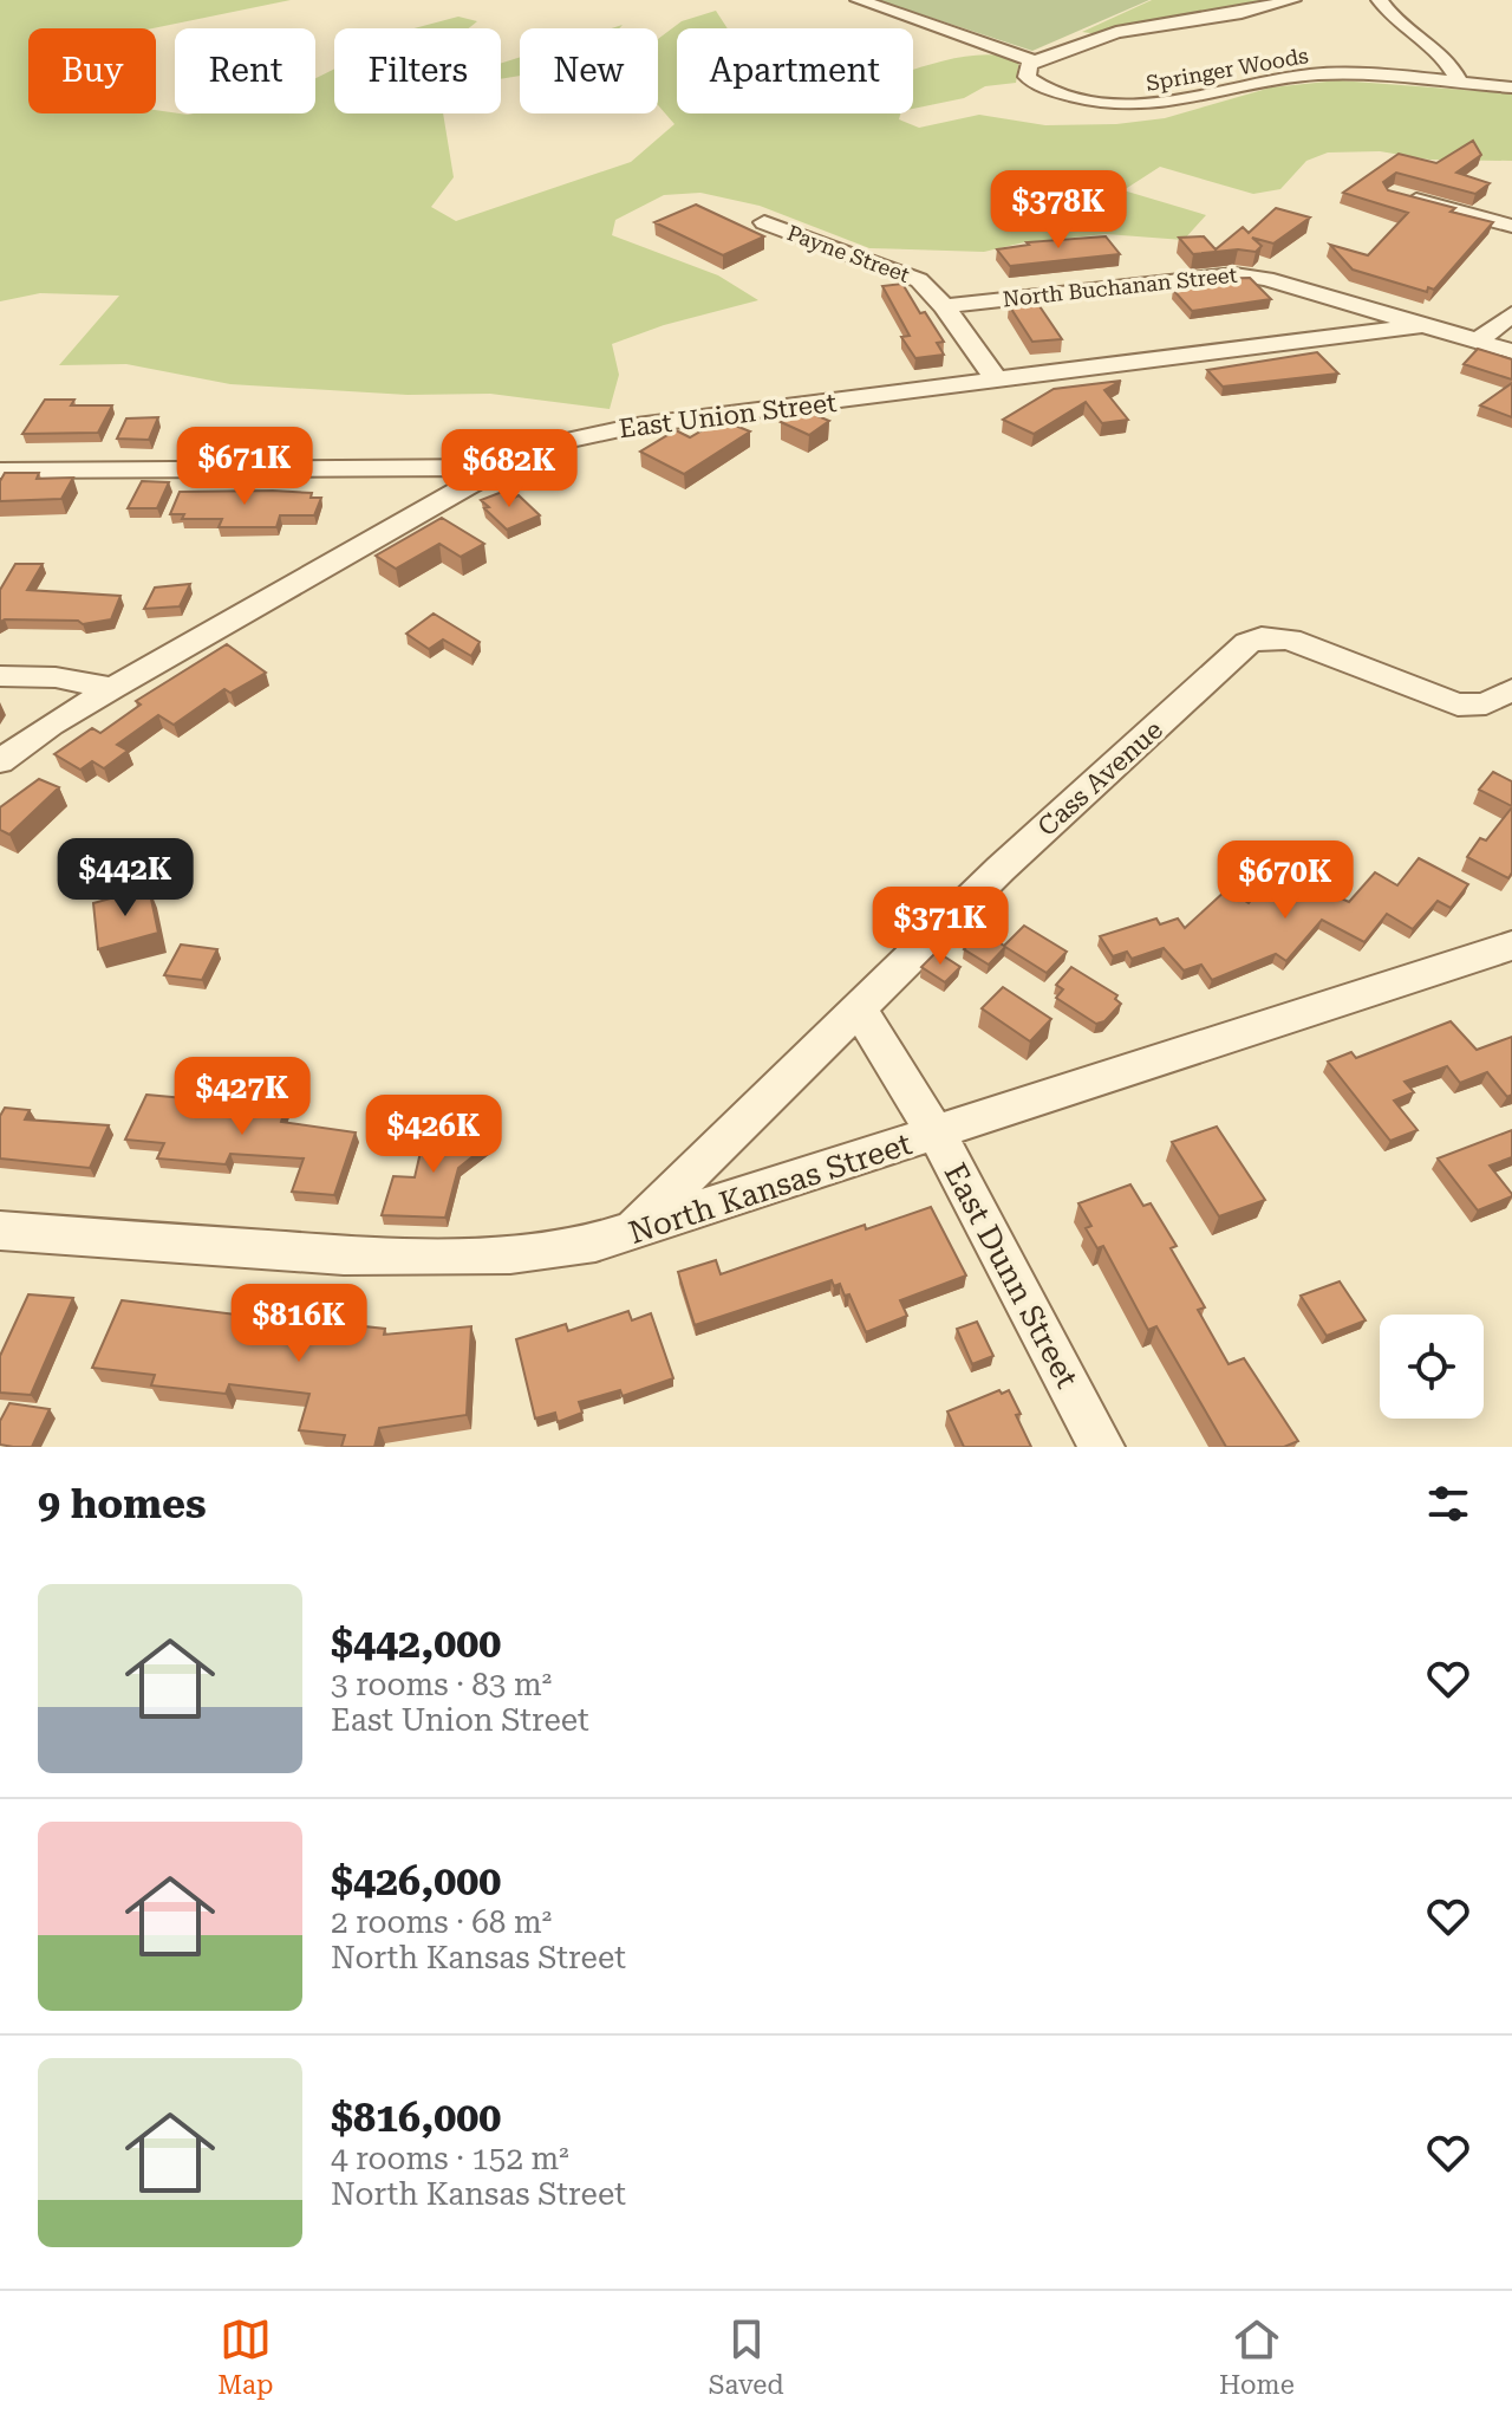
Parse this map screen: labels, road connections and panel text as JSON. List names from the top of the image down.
{
  "streets": {
    "street": [
      "Springer Woods",
      "Payne Street",
      "North Buchanan Street",
      "East Union Street",
      "Cass Avenue",
      "North Kansas Street",
      "East Dunn Street"
    ]
  },
  "crossings": [
    ["Payne Street", "North Buchanan Street"],
    ["Payne Street", "East Union Street"],
    ["North Buchanan Street", "East Union Street"],
    ["Cass Avenue", "North Kansas Street"],
    ["Cass Avenue", "East Dunn Street"],
    ["North Kansas Street", "East Dunn Street"]
  ],
  "page": {
    "chip": [
      "Buy",
      "Rent",
      "Filters",
      "New",
      "Apartment"
    ],
    "price": [
      "$378K",
      "$671K",
      "$682K",
      "$442K",
      "$670K",
      "$371K",
      "$427K",
      "$426K",
      "$816K"
    ],
    "heading": "9 homes",
    "list": [
      {
        "name": "$442,000",
        "note": "3 rooms · 83 m² · East Union Street"
      },
      {
        "name": "$426,000",
        "note": "2 rooms · 68 m² · North Kansas Street"
      },
      {
        "name": "$816,000",
        "note": "4 rooms · 152 m² · North Kansas Street"
      }
    ],
    "tabs": ["Map", "Saved", "Home"]
  }
}
